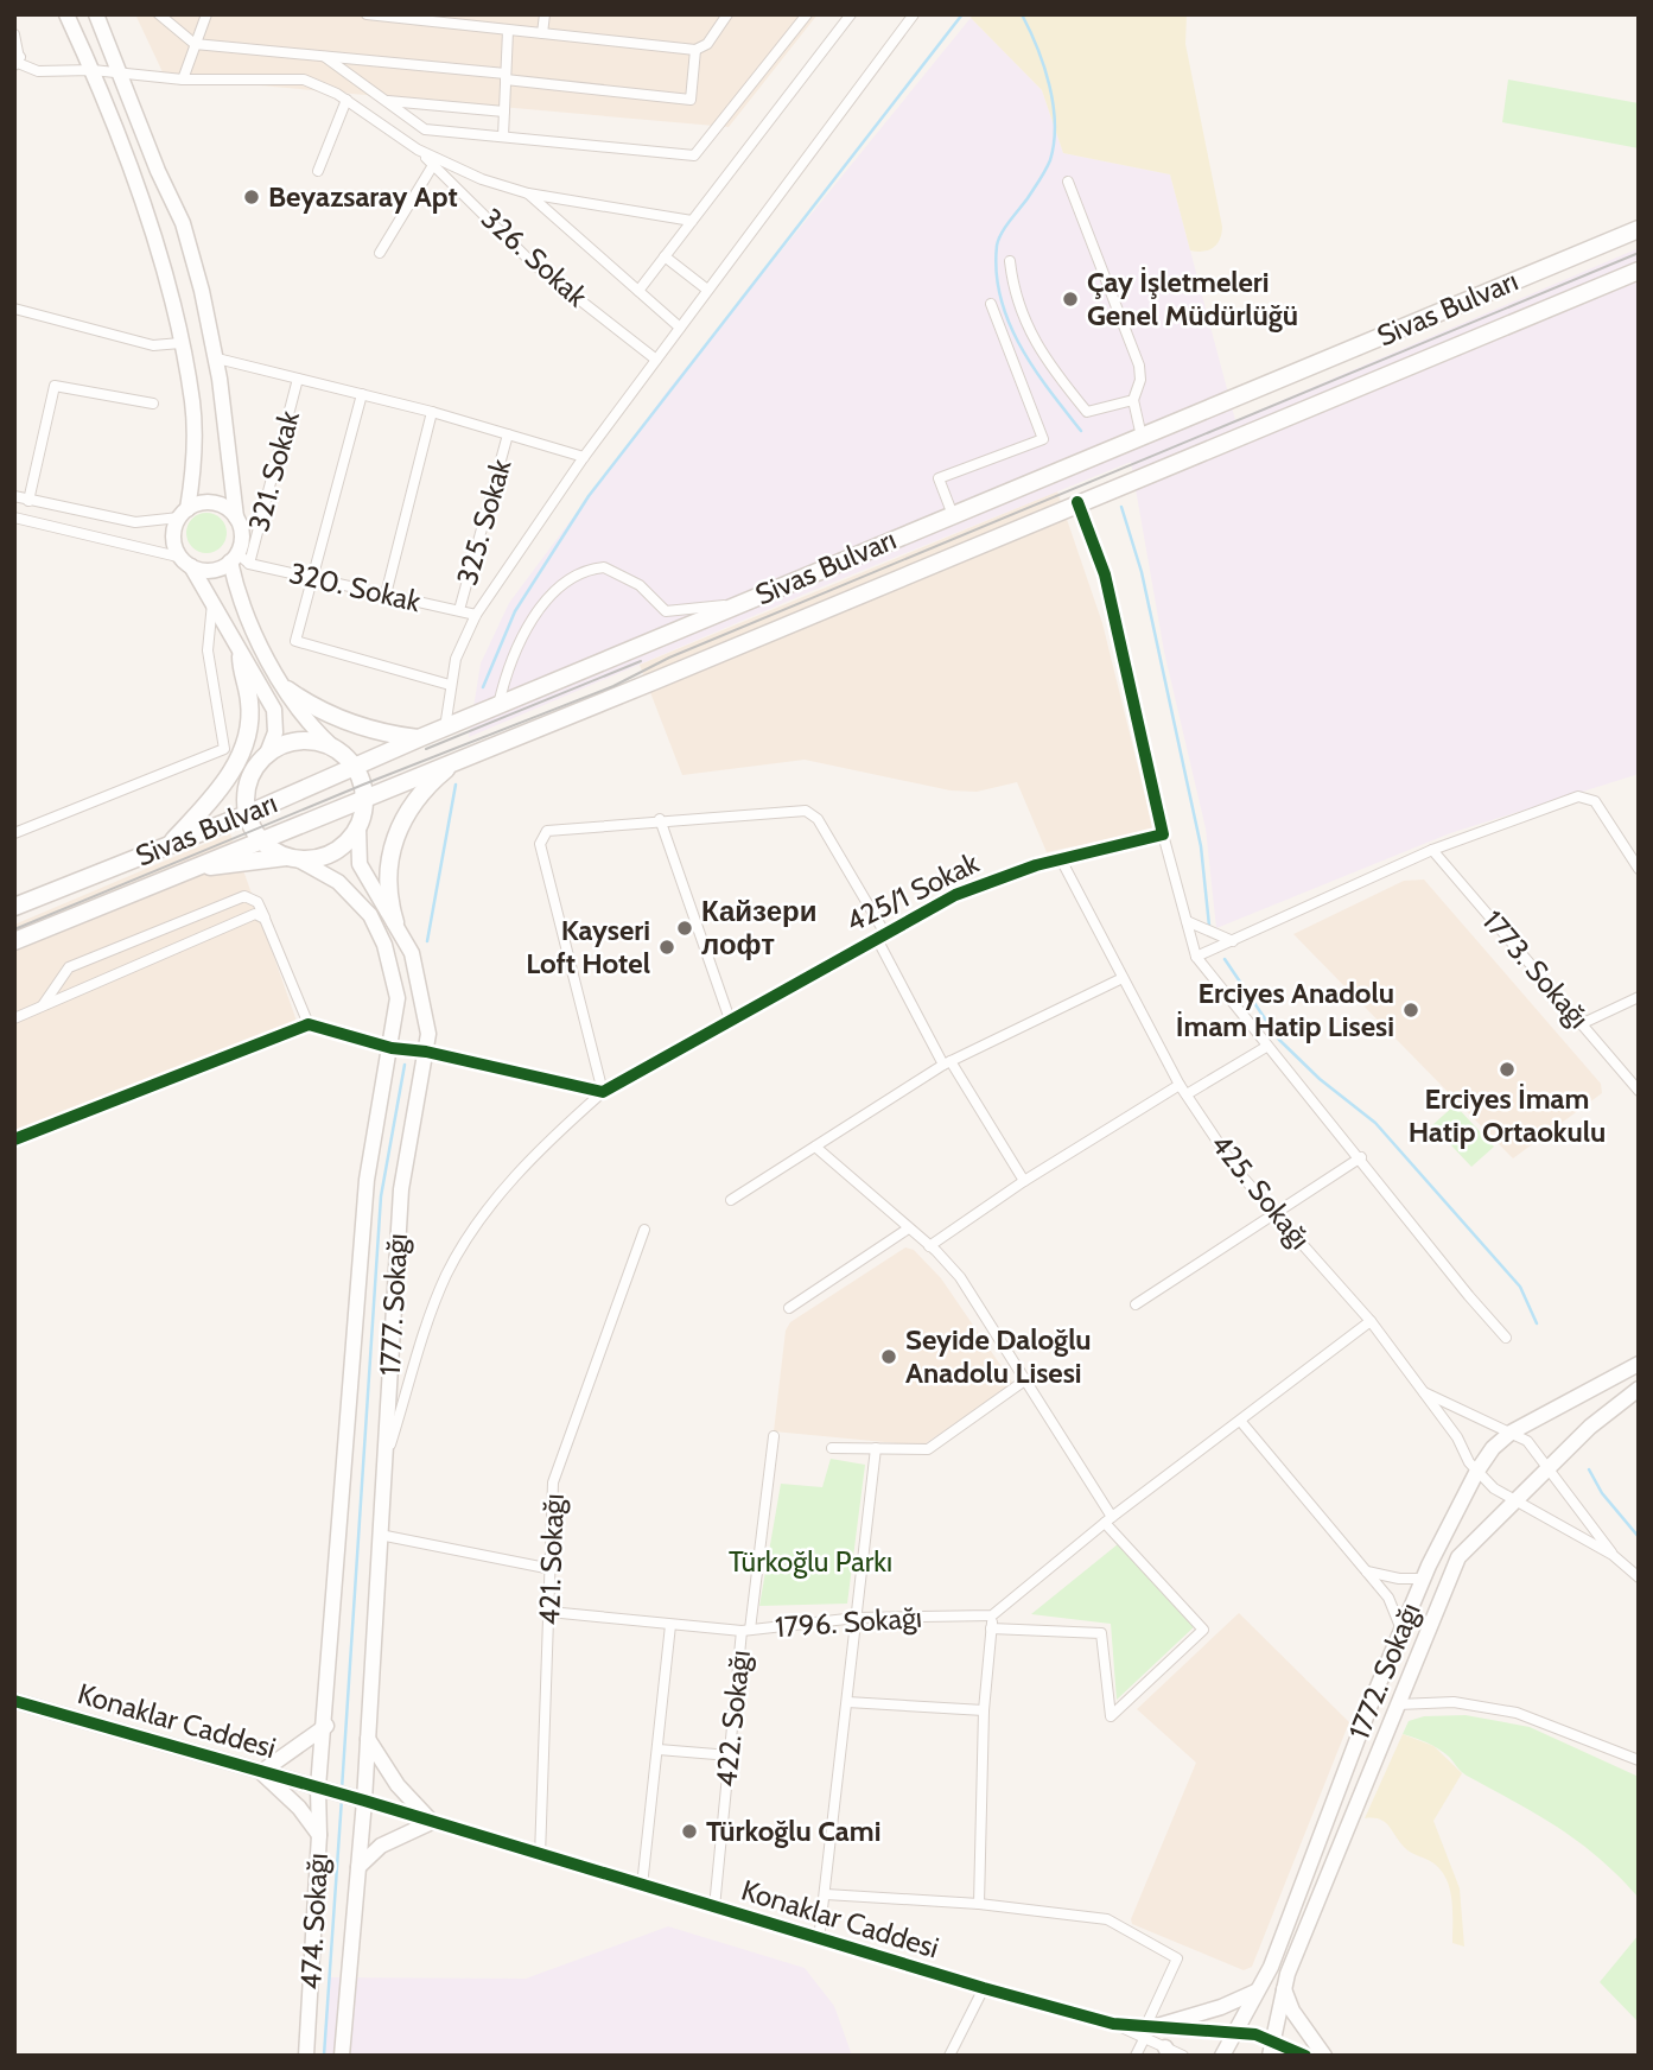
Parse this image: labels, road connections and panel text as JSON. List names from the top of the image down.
{
  "streets": {
    "highway": ["Sivas Bulvarı"],
    "street": [
      "326. Sokak",
      "321. Sokak",
      "325. Sokak",
      "320. Sokak",
      "425/1 Sokak",
      "1773. Sokağı",
      "425. Sokağı",
      "1777. Sokağı",
      "421. Sokağı",
      "1796. Sokağı",
      "1772. Sokağı",
      "422. Sokağı",
      "Konaklar Caddesi",
      "474. Sokağı"
    ]
  },
  "crossings": [
    ["321. Sokak", "320. Sokak"],
    ["325. Sokak", "320. Sokak"],
    ["425/1 Sokak", "425. Sokağı"],
    ["425/1 Sokak", "1777. Sokağı"],
    ["425. Sokağı", "1772. Sokağı"],
    ["1777. Sokağı", "Konaklar Caddesi"],
    ["1777. Sokağı", "474. Sokağı"],
    ["421. Sokağı", "1796. Sokağı"],
    ["421. Sokağı", "Konaklar Caddesi"],
    ["1796. Sokağı", "422. Sokağı"],
    ["1772. Sokağı", "Konaklar Caddesi"],
    ["422. Sokağı", "Konaklar Caddesi"],
    ["Konaklar Caddesi", "474. Sokağı"]
  ],
  "parks": ["Türkoğlu Parkı"],
  "places": [
    "Beyazsaray Apt",
    "Çay İşletmeleri Genel Müdürlüğü",
    "Кайзери лофт",
    "Kayseri Loft Hotel",
    "Erciyes Anadolu İmam Hatip Lisesi",
    "Erciyes İmam Hatip Ortaokulu",
    "Seyide Daloğlu Anadolu Lisesi",
    "Türkoğlu Cami"
  ]
}
